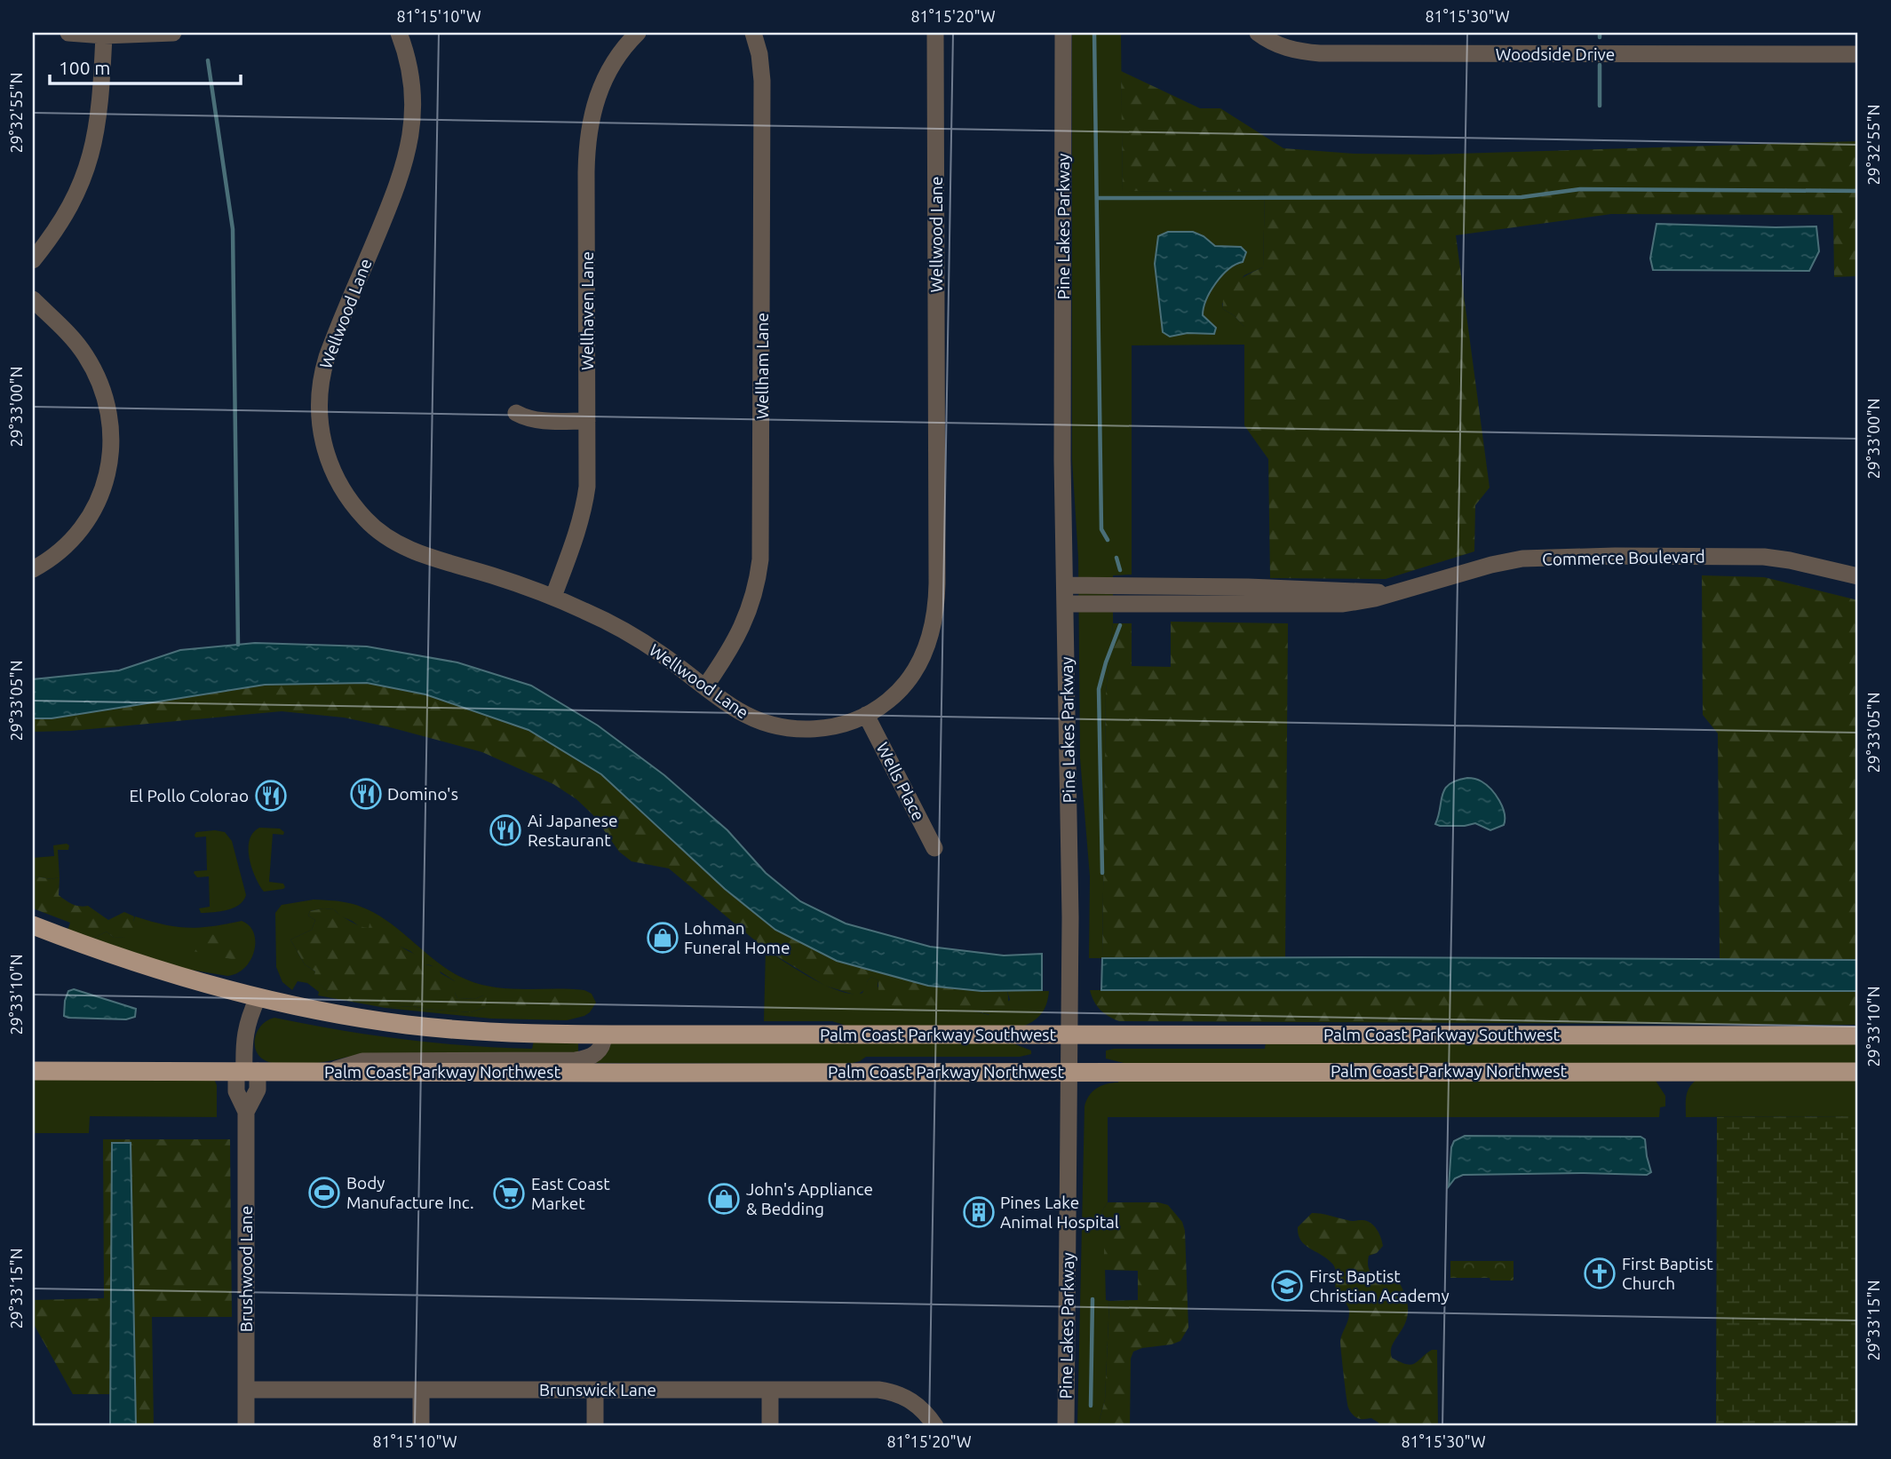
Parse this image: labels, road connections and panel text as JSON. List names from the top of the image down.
{
  "streets": {
    "main road": ["Palm Coast Parkway Southwest", "Palm Coast Parkway Northwest"],
    "street": [
      "Woodside Drive",
      "Pine Lakes Parkway",
      "Wellwood Lane",
      "Wellhaven Lane",
      "Wellham Lane",
      "Commerce Boulevard",
      "Wells Place",
      "Brushwood Lane",
      "Brunswick Lane"
    ]
  },
  "crossings": [
    ["Pine Lakes Parkway", "Commerce Boulevard"],
    ["Pine Lakes Parkway", "Palm Coast Parkway Southwest"],
    ["Pine Lakes Parkway", "Palm Coast Parkway Northwest"],
    ["Wellwood Lane", "Wellhaven Lane"],
    ["Wellwood Lane", "Wellham Lane"],
    ["Wellwood Lane", "Wells Place"],
    ["Palm Coast Parkway Southwest", "Brushwood Lane"],
    ["Palm Coast Parkway Northwest", "Brushwood Lane"],
    ["Brushwood Lane", "Brunswick Lane"]
  ],
  "places": {
    "restaurant": ["Domino's", "El Pollo Colorao", "Ai Japanese Restaurant"],
    "shop": ["Lohman Funeral Home", "John's Appliance & Bedding"],
    "sports": ["Body Manufacture Inc."],
    "supermarket": ["East Coast Market"],
    "building": ["Pines Lake Animal Hospital"],
    "church": ["First Baptist Church"],
    "school or university": ["First Baptist Christian Academy"]
  },
  "scale_bar": "100 m",
  "coordinates": [
    "81°15'10\"W",
    "81°15'20\"W",
    "81°15'30\"W",
    "29°32'55\"N",
    "29°33'00\"N",
    "29°33'05\"N",
    "29°33'10\"N",
    "29°33'15\"N"
  ]
}
